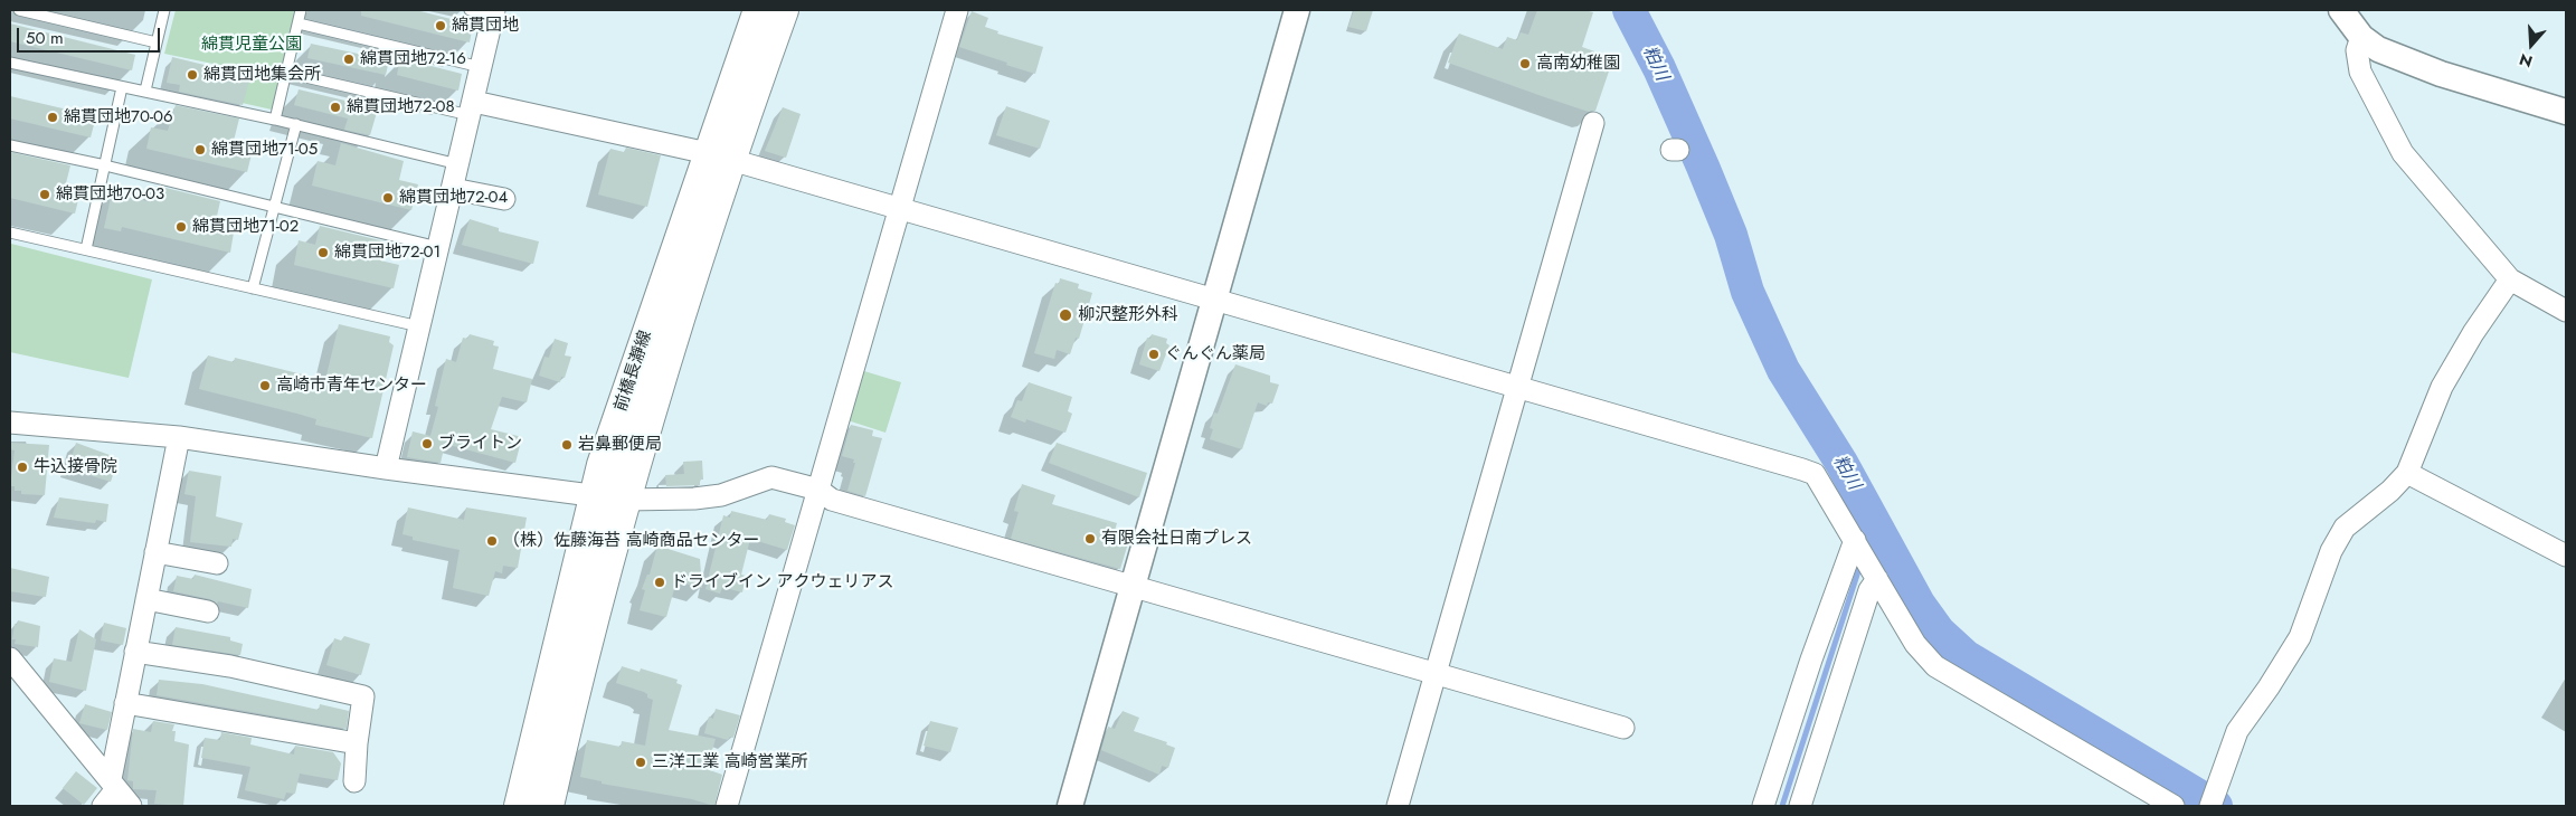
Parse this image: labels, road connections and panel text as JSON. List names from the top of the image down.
{
  "streets": {
    "main road": ["前橋長瀞線"]
  },
  "water": ["粕川"],
  "parks": ["綿貫児童公園"],
  "places": [
    "綿貫団地",
    "綿貫団地72-16",
    "高南幼稚園",
    "綿貫団地集会所",
    "綿貫団地72-08",
    "綿貫団地70-06",
    "綿貫団地71-05",
    "綿貫団地70-03",
    "綿貫団地72-04",
    "綿貫団地71-02",
    "綿貫団地72-01",
    "柳沢整形外科",
    "ぐんぐん薬局",
    "高崎市青年センター",
    "ブライトン",
    "岩鼻郵便局",
    "牛込接骨院",
    "有限会社日南プレス",
    "（株）佐藤海苔 高崎商品センター",
    "ドライブイン アクウェリアス",
    "三洋工業 高崎営業所"
  ],
  "scale_bar": "50 m",
  "north": "bottom"
}
